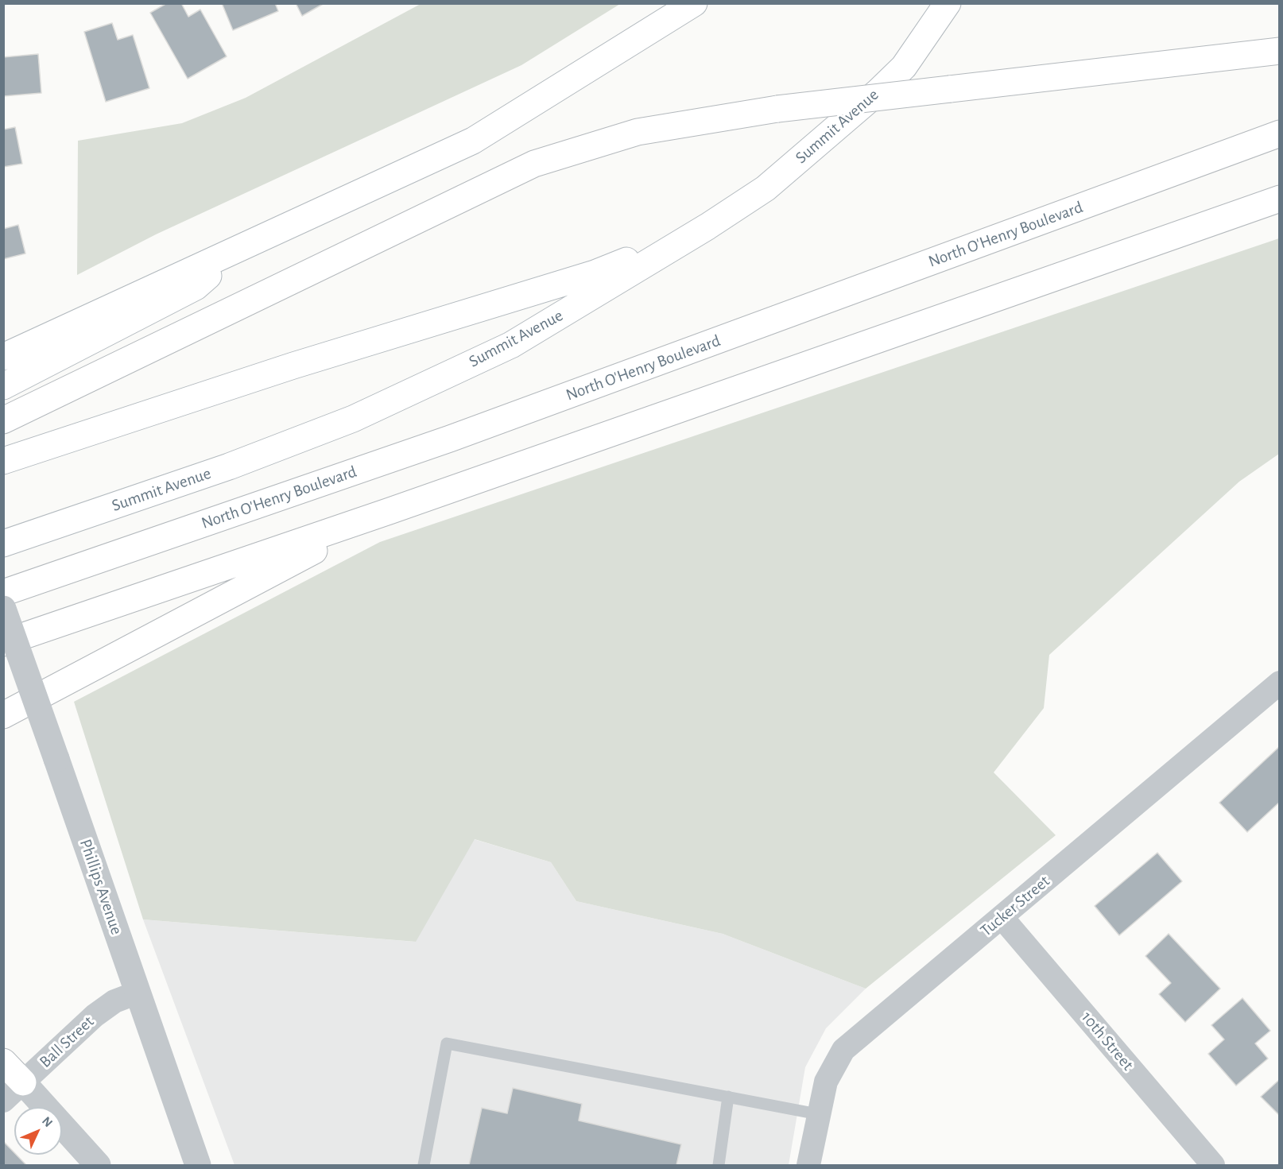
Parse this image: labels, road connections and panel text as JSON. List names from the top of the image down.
{
  "streets": {
    "main road": ["Summit Avenue", "North O'Henry Boulevard"],
    "street": [
      "Phillips Avenue",
      "Tucker Street",
      "10th Street",
      "Ball Street"
    ]
  },
  "crossings": [
    ["Phillips Avenue", "Ball Street"],
    ["Tucker Street", "10th Street"]
  ],
  "north": "top right"
}
